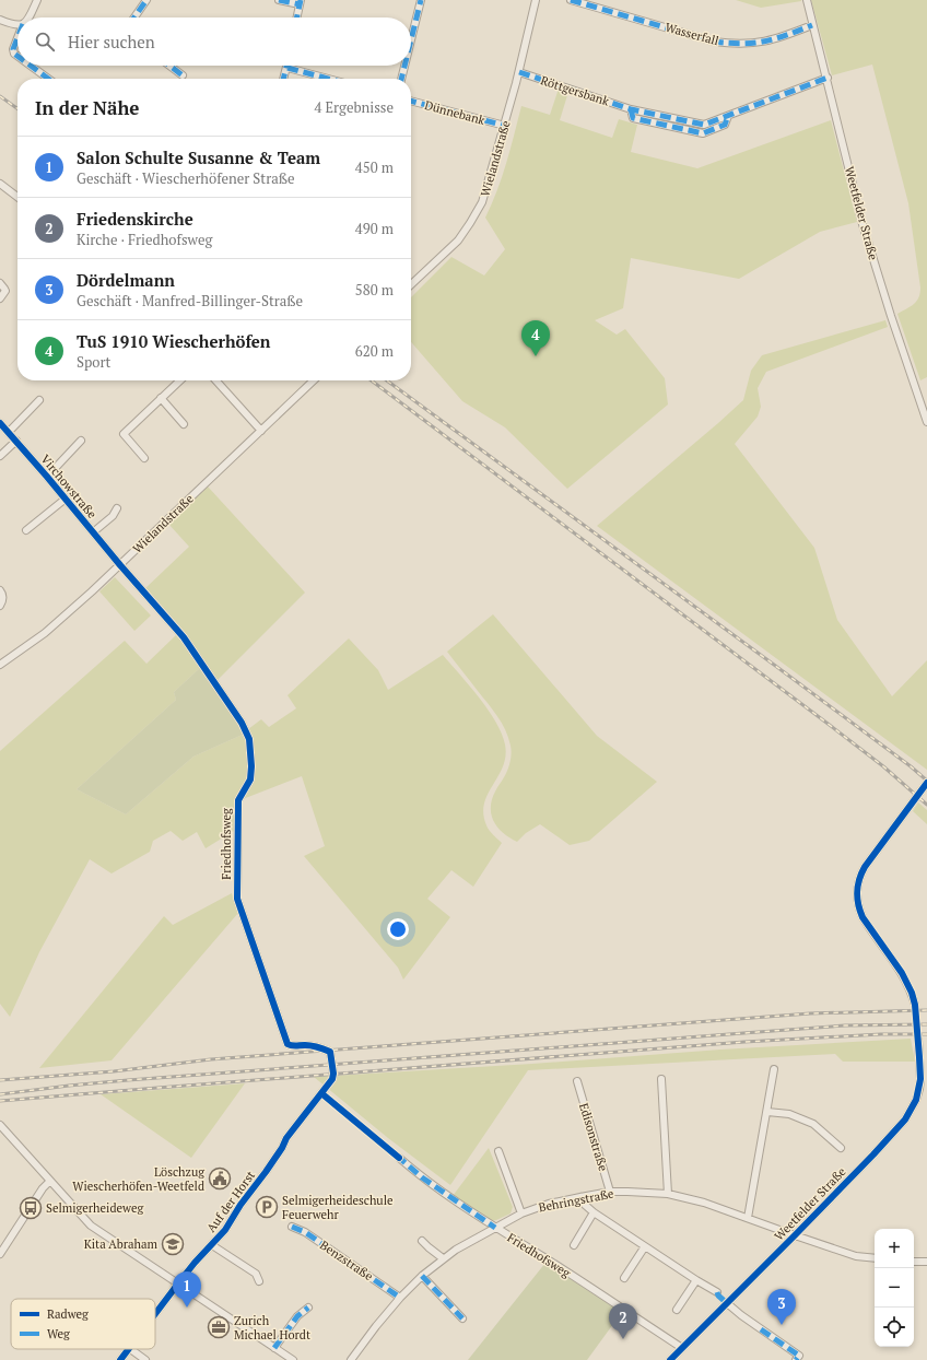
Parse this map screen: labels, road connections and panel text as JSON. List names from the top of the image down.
{
  "streets": {
    "street": [
      "Wasserfall",
      "Röttgersbank",
      "Dünnebank",
      "Wielandstraße",
      "Weetfelder Straße",
      "Virchowstraße",
      "Friedhofsweg",
      "Edisonstraße",
      "Behringstraße",
      "Auf der Horst",
      "Benzstraße"
    ]
  },
  "crossings": [
    ["Wasserfall", "Weetfelder Straße"],
    ["Röttgersbank", "Wielandstraße"],
    ["Röttgersbank", "Weetfelder Straße"],
    ["Dünnebank", "Wielandstraße"],
    ["Wielandstraße", "Virchowstraße"],
    ["Wielandstraße", "Friedhofsweg"],
    ["Weetfelder Straße", "Friedhofsweg"],
    ["Weetfelder Straße", "Behringstraße"],
    ["Virchowstraße", "Friedhofsweg"],
    ["Friedhofsweg", "Behringstraße"],
    ["Friedhofsweg", "Auf der Horst"],
    ["Edisonstraße", "Behringstraße"],
    ["Behringstraße", "Benzstraße"]
  ],
  "places": {
    "public building": ["Löschzug Wiescherhöfen-Weetfeld"],
    "parking": ["Selmigerheideschule Feuerwehr"],
    "bus stop": ["Selmigerheideweg"],
    "school or university": ["Kita Abraham"],
    "office": ["Zurich Michael Hordt"]
  },
  "legend": ["Radweg", "Weg"],
  "page": {
    "search": "Hier suchen",
    "heading": ["In der Nähe", "4 Ergebnisse"],
    "list": [
      {
        "mark": "1",
        "name": "Salon Schulte Susanne & Team",
        "note": "Geschäft · Wiescherhöfener Straße",
        "value": "450 m"
      },
      {
        "mark": "2",
        "name": "Friedenskirche",
        "note": "Kirche · Friedhofsweg",
        "value": "490 m"
      },
      {
        "mark": "3",
        "name": "Dördelmann",
        "note": "Geschäft · Manfred-Billinger-Straße",
        "value": "580 m"
      },
      {
        "mark": "4",
        "name": "TuS 1910 Wiescherhöfen",
        "note": "Sport",
        "value": "620 m"
      }
    ],
    "pins": [
      "4",
      "1",
      "3",
      "2"
    ],
    "map_buttons": ["+", "−"]
  }
}
